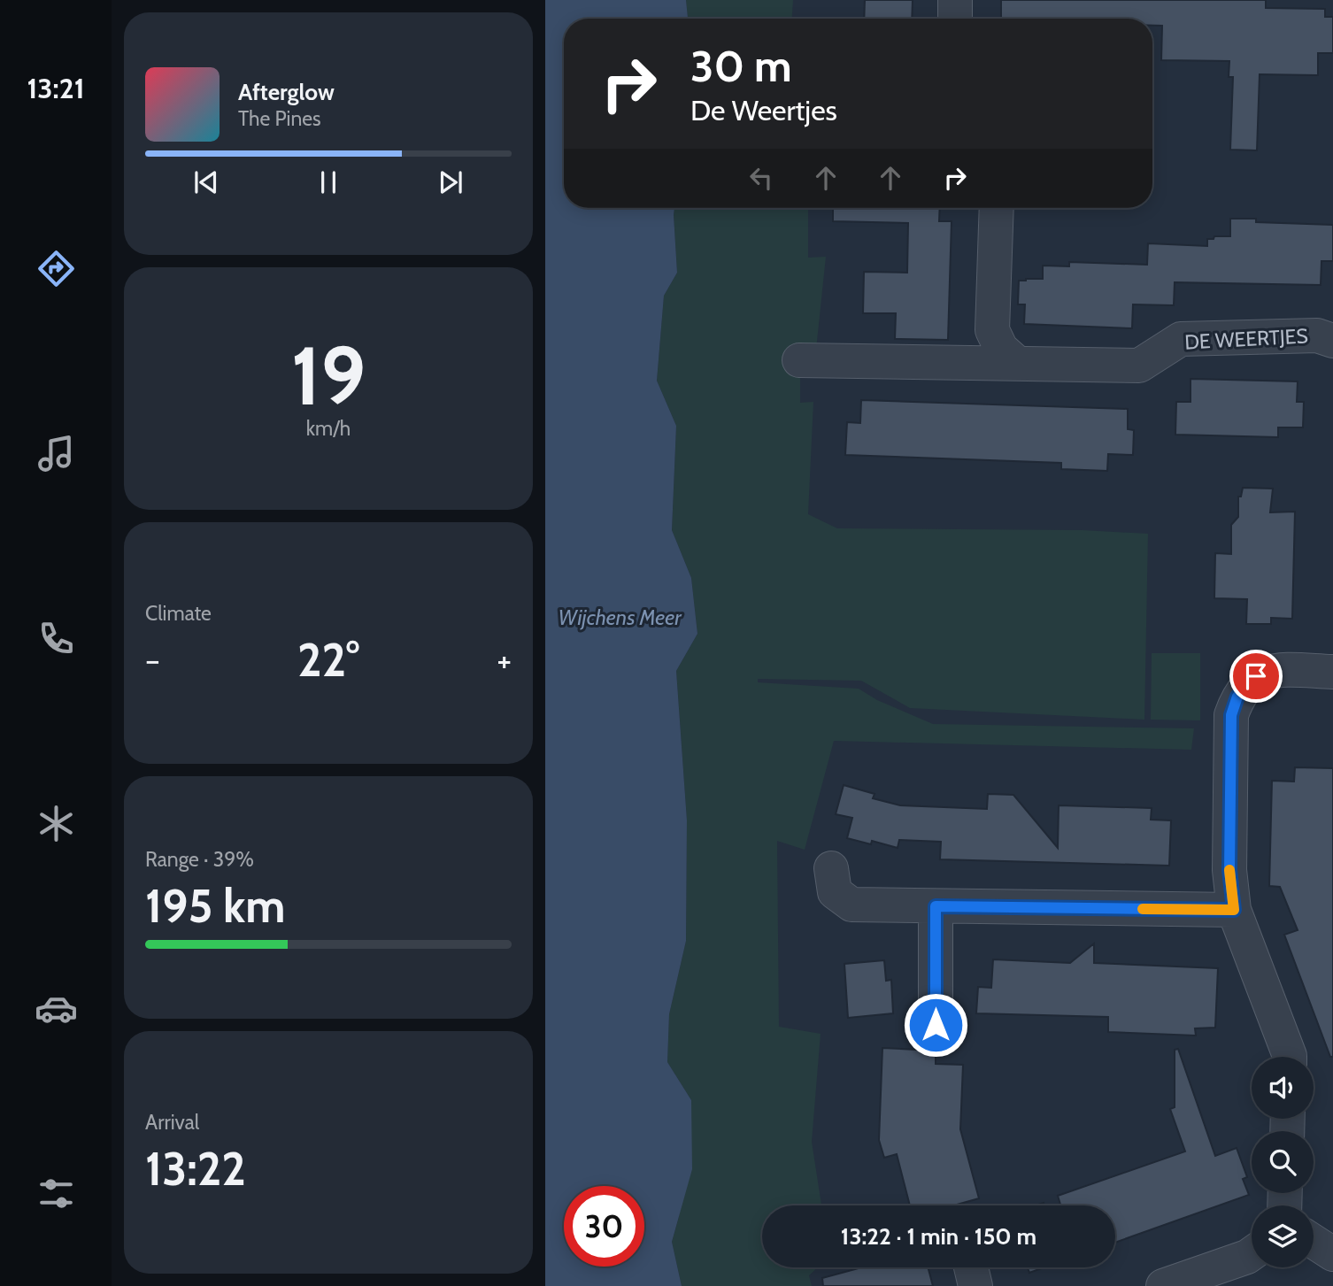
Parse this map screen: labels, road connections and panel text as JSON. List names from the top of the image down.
{
  "streets": {
    "street": ["DE WEERTJES"]
  },
  "water": ["Wijchens Meer"],
  "page": {
    "tabs": "13:21",
    "turn": ["30 m", "De Weertjes"],
    "song": ["Afterglow", "The Pines"],
    "tile": [
      ["19", "km/h"],
      "Climate",
      ["Range · 39%", "195 km"],
      ["Arrival", "13:22"]
    ],
    "heat": ["−", "22°", "+"],
    "limit": "30",
    "trip": "13:22 · 1 min · 150 m"
  }
}
